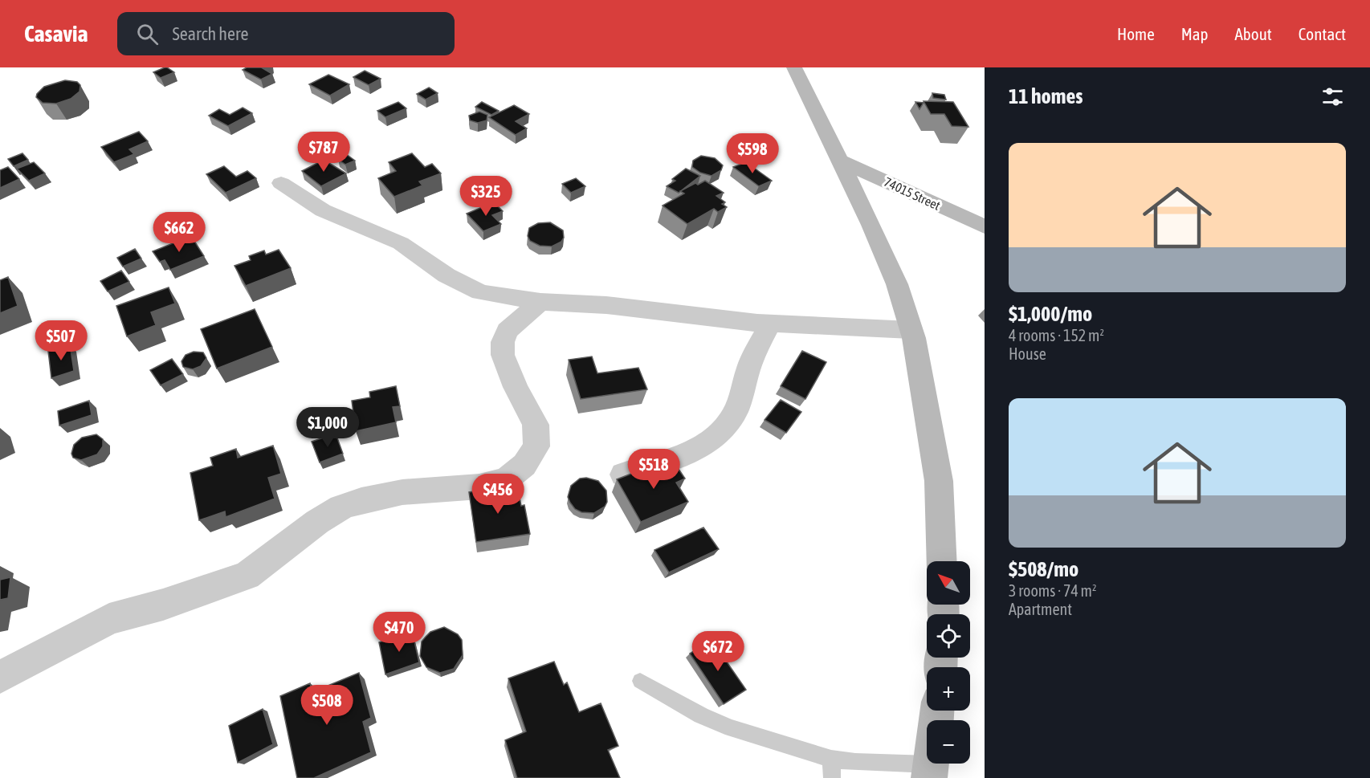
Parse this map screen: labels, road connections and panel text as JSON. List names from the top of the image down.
{
  "streets": {
    "street": ["74015 Street"]
  },
  "north": "top left",
  "page": {
    "header": "Casavia",
    "search": "Search here",
    "nav": [
      "Home",
      "Map",
      "About",
      "Contact"
    ],
    "heading": "11 homes",
    "list": [
      {
        "name": "$1,000/mo",
        "note": "4 rooms · 152 m² · House"
      },
      {
        "name": "$508/mo",
        "note": "3 rooms · 74 m² · Apartment"
      }
    ],
    "price": [
      "$787",
      "$598",
      "$325",
      "$662",
      "$507",
      "$1,000",
      "$518",
      "$456",
      "$470",
      "$672",
      "$508"
    ],
    "map_buttons": ["+", "−"]
  }
}
